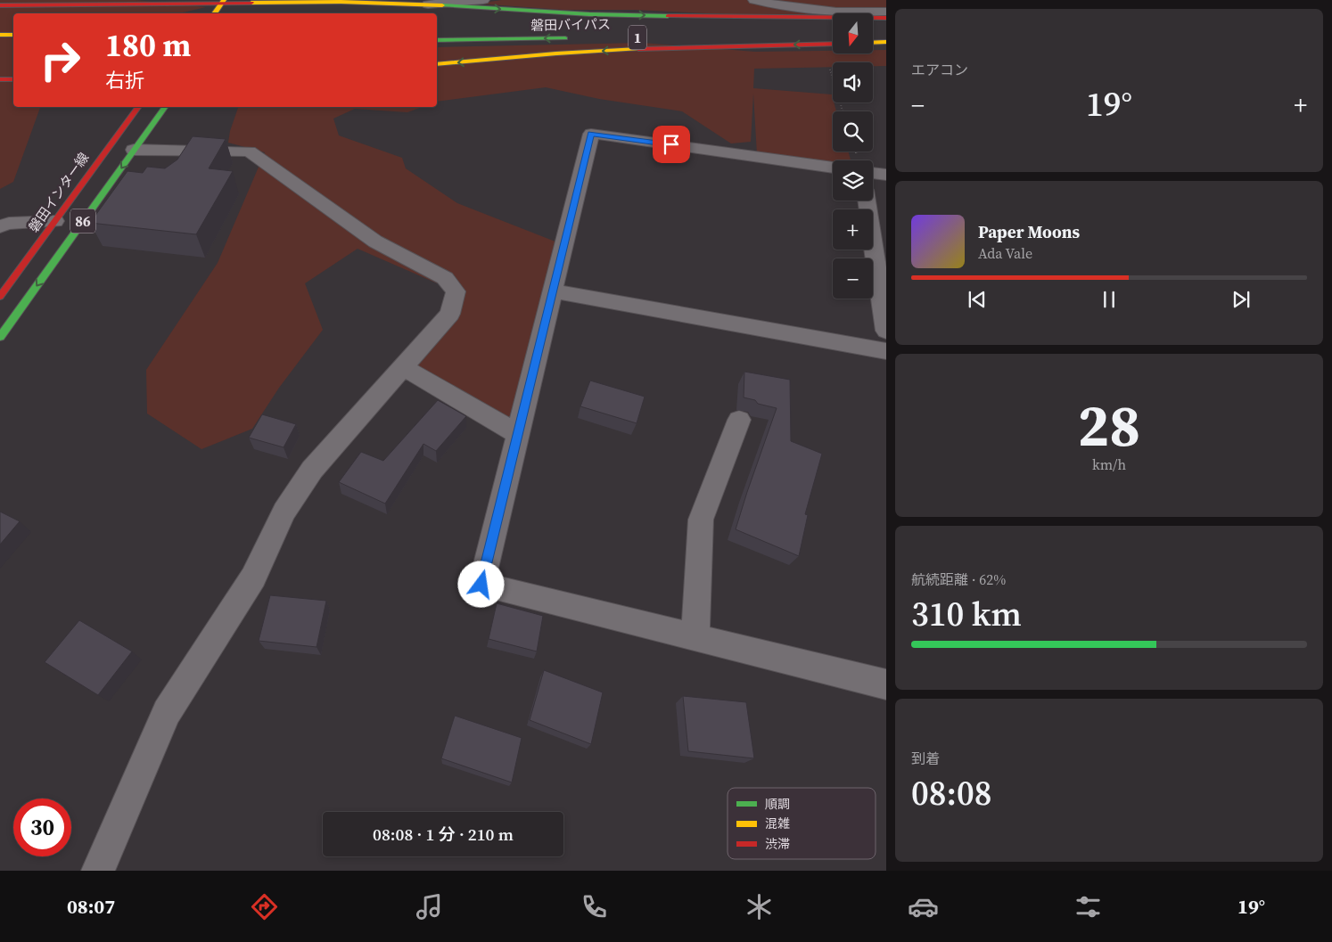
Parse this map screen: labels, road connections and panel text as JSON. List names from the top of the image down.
{
  "streets": {
    "main road": ["磐田バイパス", "磐田インター線", "86"]
  },
  "legend": ["順調", "混雑", "渋滞"],
  "north": "bottom",
  "page": {
    "tile": [
      "エアコン",
      ["28", "km/h"],
      ["航続距離 · 62%", "310 km"],
      ["到着", "08:08"]
    ],
    "map_buttons": ["+", "−"],
    "turn": ["180 m", "右折"],
    "heat": ["−", "19°", "+"],
    "song": ["Paper Moons", "Ada Vale"],
    "limit": "30",
    "trip": "08:08 · 1 分 · 210 m",
    "tabs": ["08:07", "19°"]
  }
}
